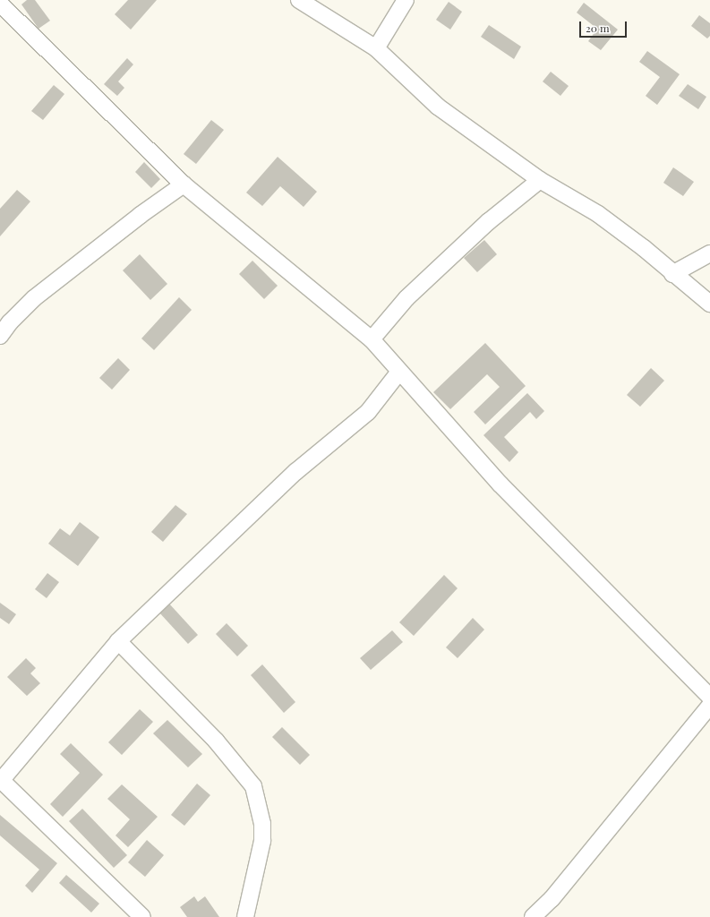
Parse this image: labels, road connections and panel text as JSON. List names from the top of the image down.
{
  "scale_bar": "20 m"
}
